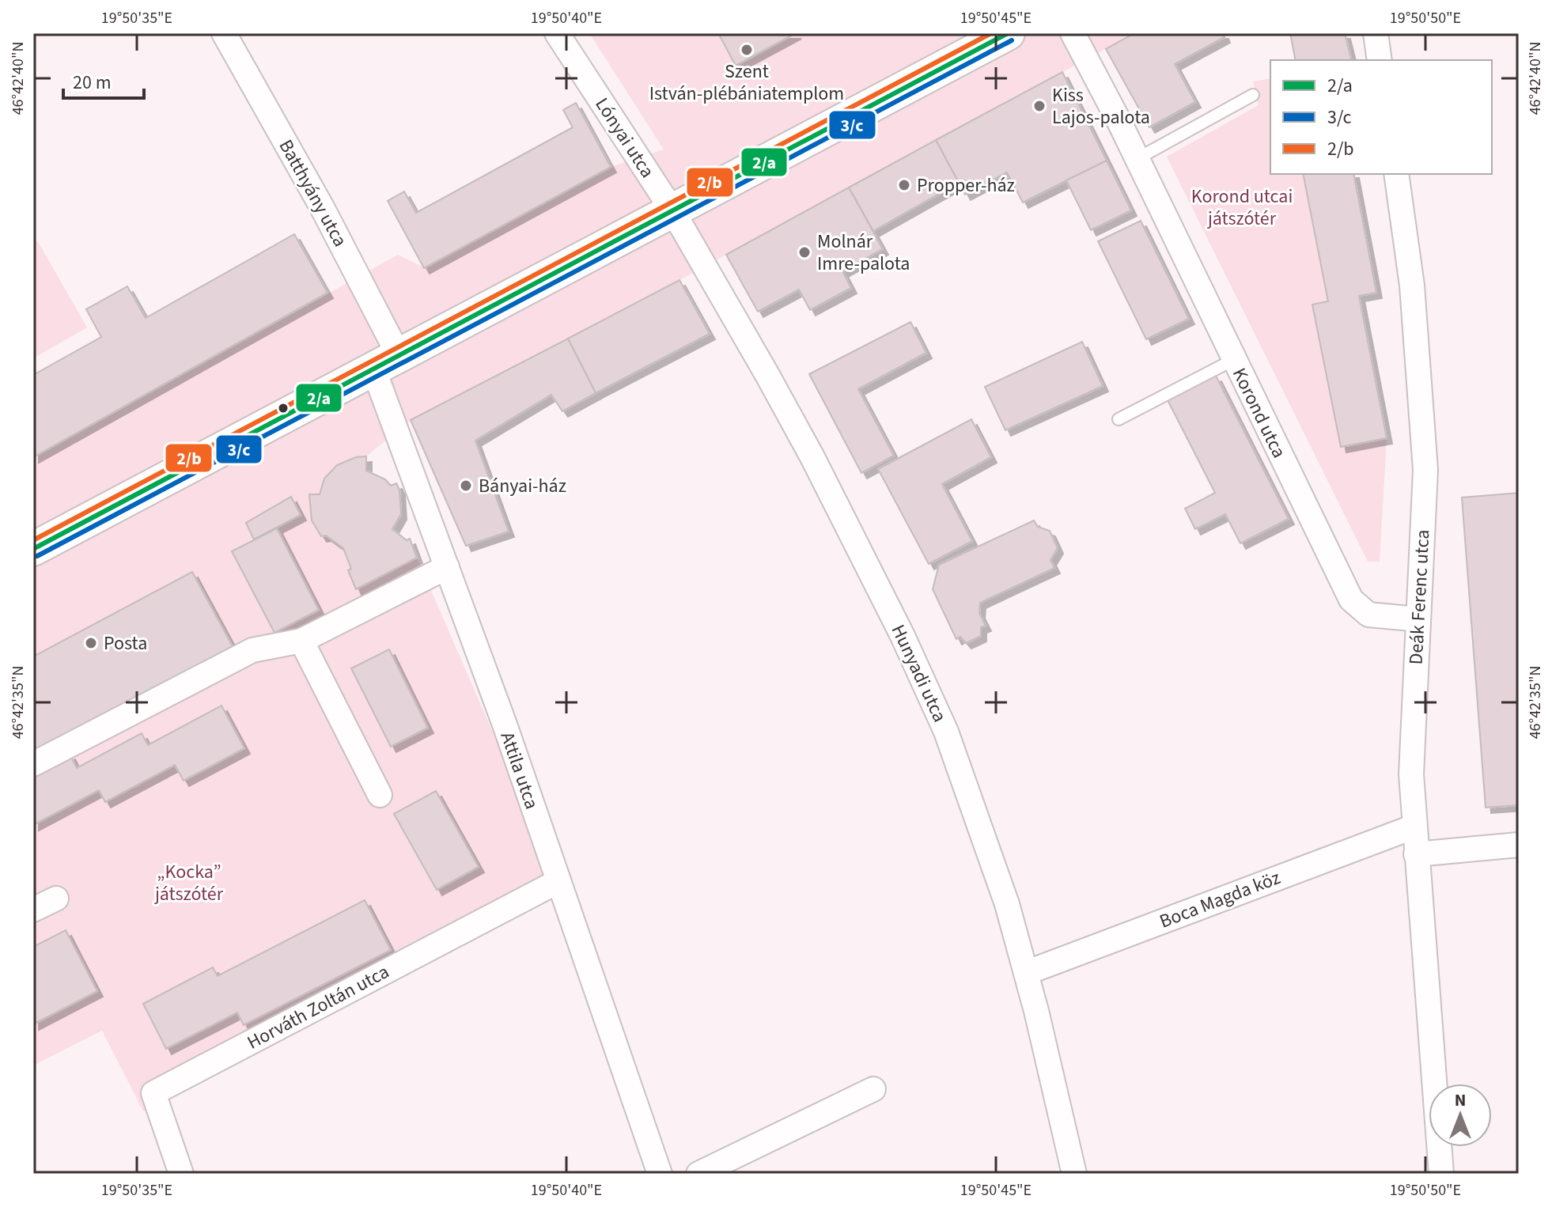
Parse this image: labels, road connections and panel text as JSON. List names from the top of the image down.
{
  "streets": {
    "street": [
      "Lónyai utca",
      "Batthyány utca",
      "Korond utca",
      "Deák Ferenc utca",
      "Hunyadi utca",
      "Attila utca",
      "Boca Magda köz",
      "Horváth Zoltán utca"
    ]
  },
  "crossings": [
    ["Lónyai utca", "Hunyadi utca"],
    ["Batthyány utca", "Attila utca"],
    ["Korond utca", "Deák Ferenc utca"],
    ["Deák Ferenc utca", "Boca Magda köz"],
    ["Hunyadi utca", "Boca Magda köz"],
    ["Attila utca", "Horváth Zoltán utca"]
  ],
  "parks": ["Korond utcai játszótér", "„Kocka” játszótér"],
  "places": [
    "Szent István-plébániatemplom",
    "Kiss Lajos-palota",
    "Propper-ház",
    "Molnár Imre-palota",
    "Bányai-ház",
    "Posta"
  ],
  "lines": ["transit line 2/a", "transit line 2/b", "transit line 3/c"],
  "legend": ["2/a", "3/c", "2/b"],
  "scale_bar": "20 m",
  "north": "top",
  "coordinates": [
    "19°50'35\"E",
    "19°50'40\"E",
    "19°50'45\"E",
    "19°50'50\"E",
    "46°42'40\"N",
    "46°42'35\"N"
  ]
}
